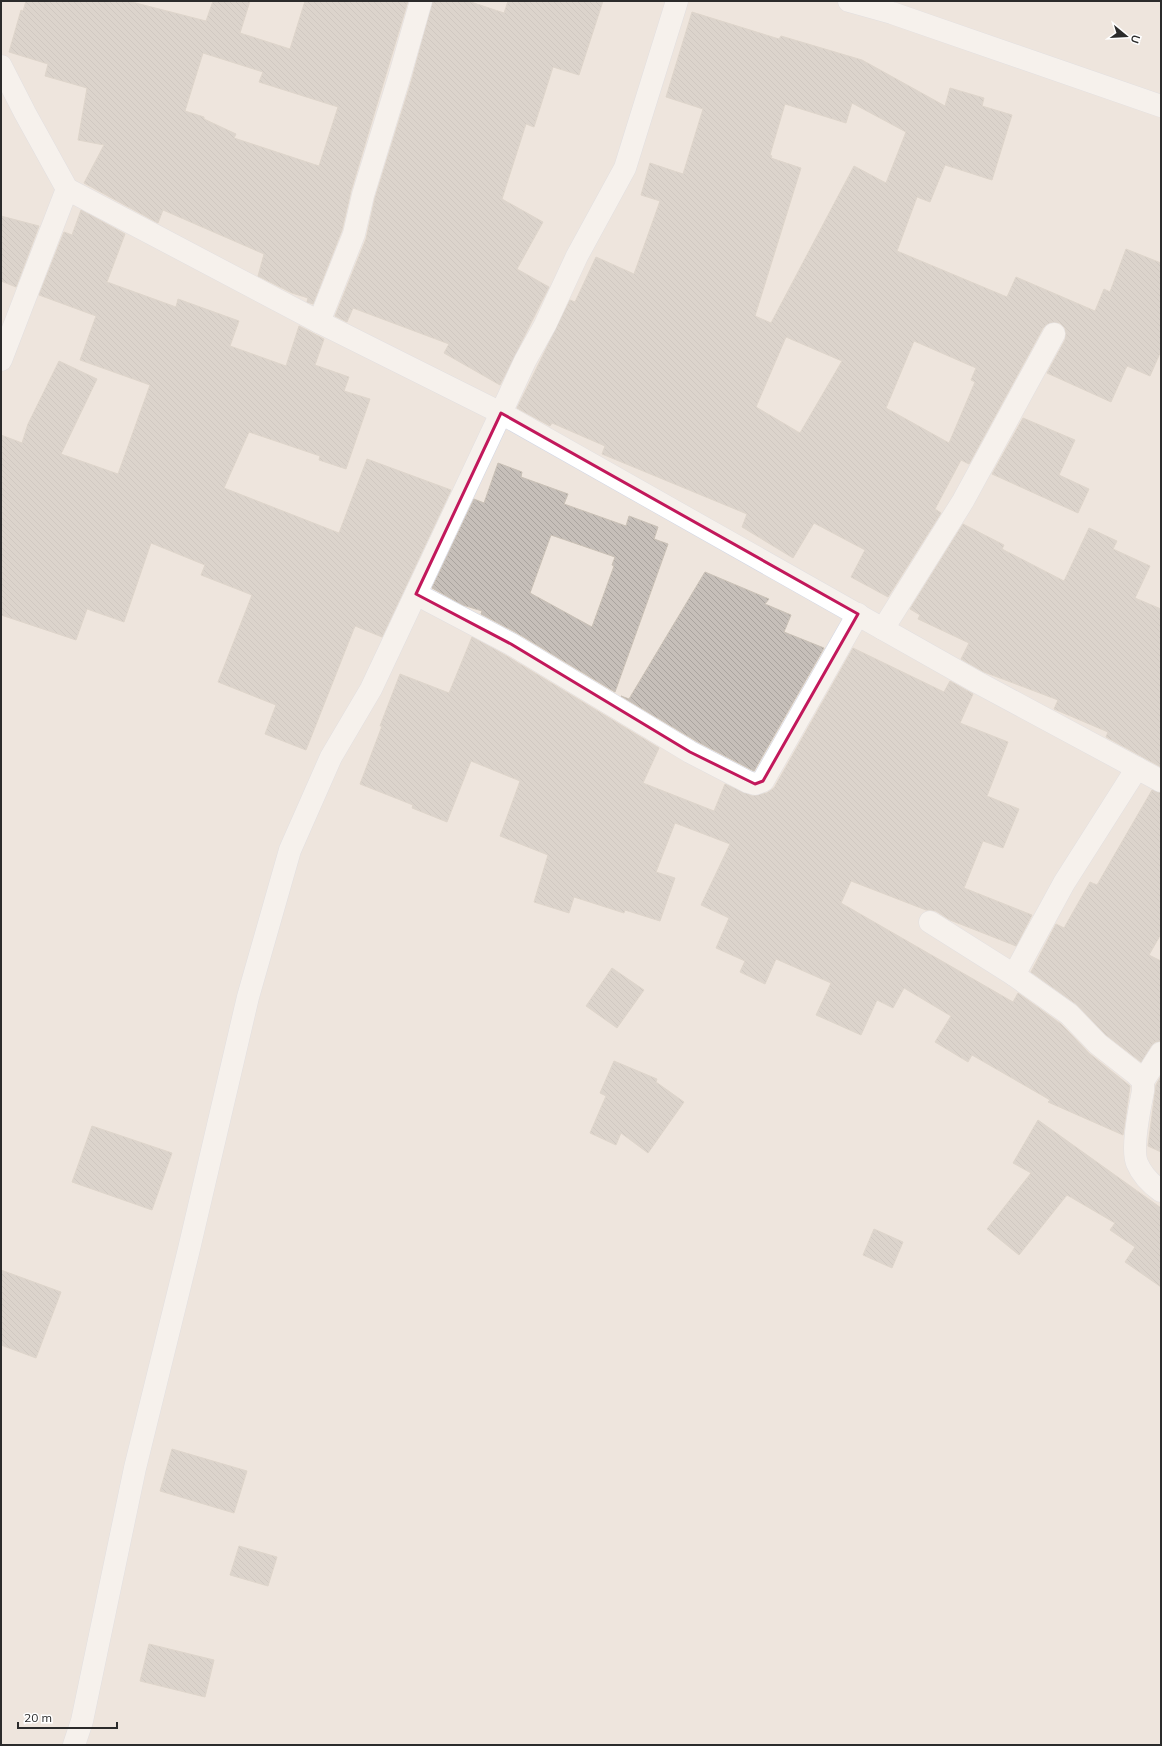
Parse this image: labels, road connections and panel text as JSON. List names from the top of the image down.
{
  "scale_bar": "20 m",
  "north": "right"
}
